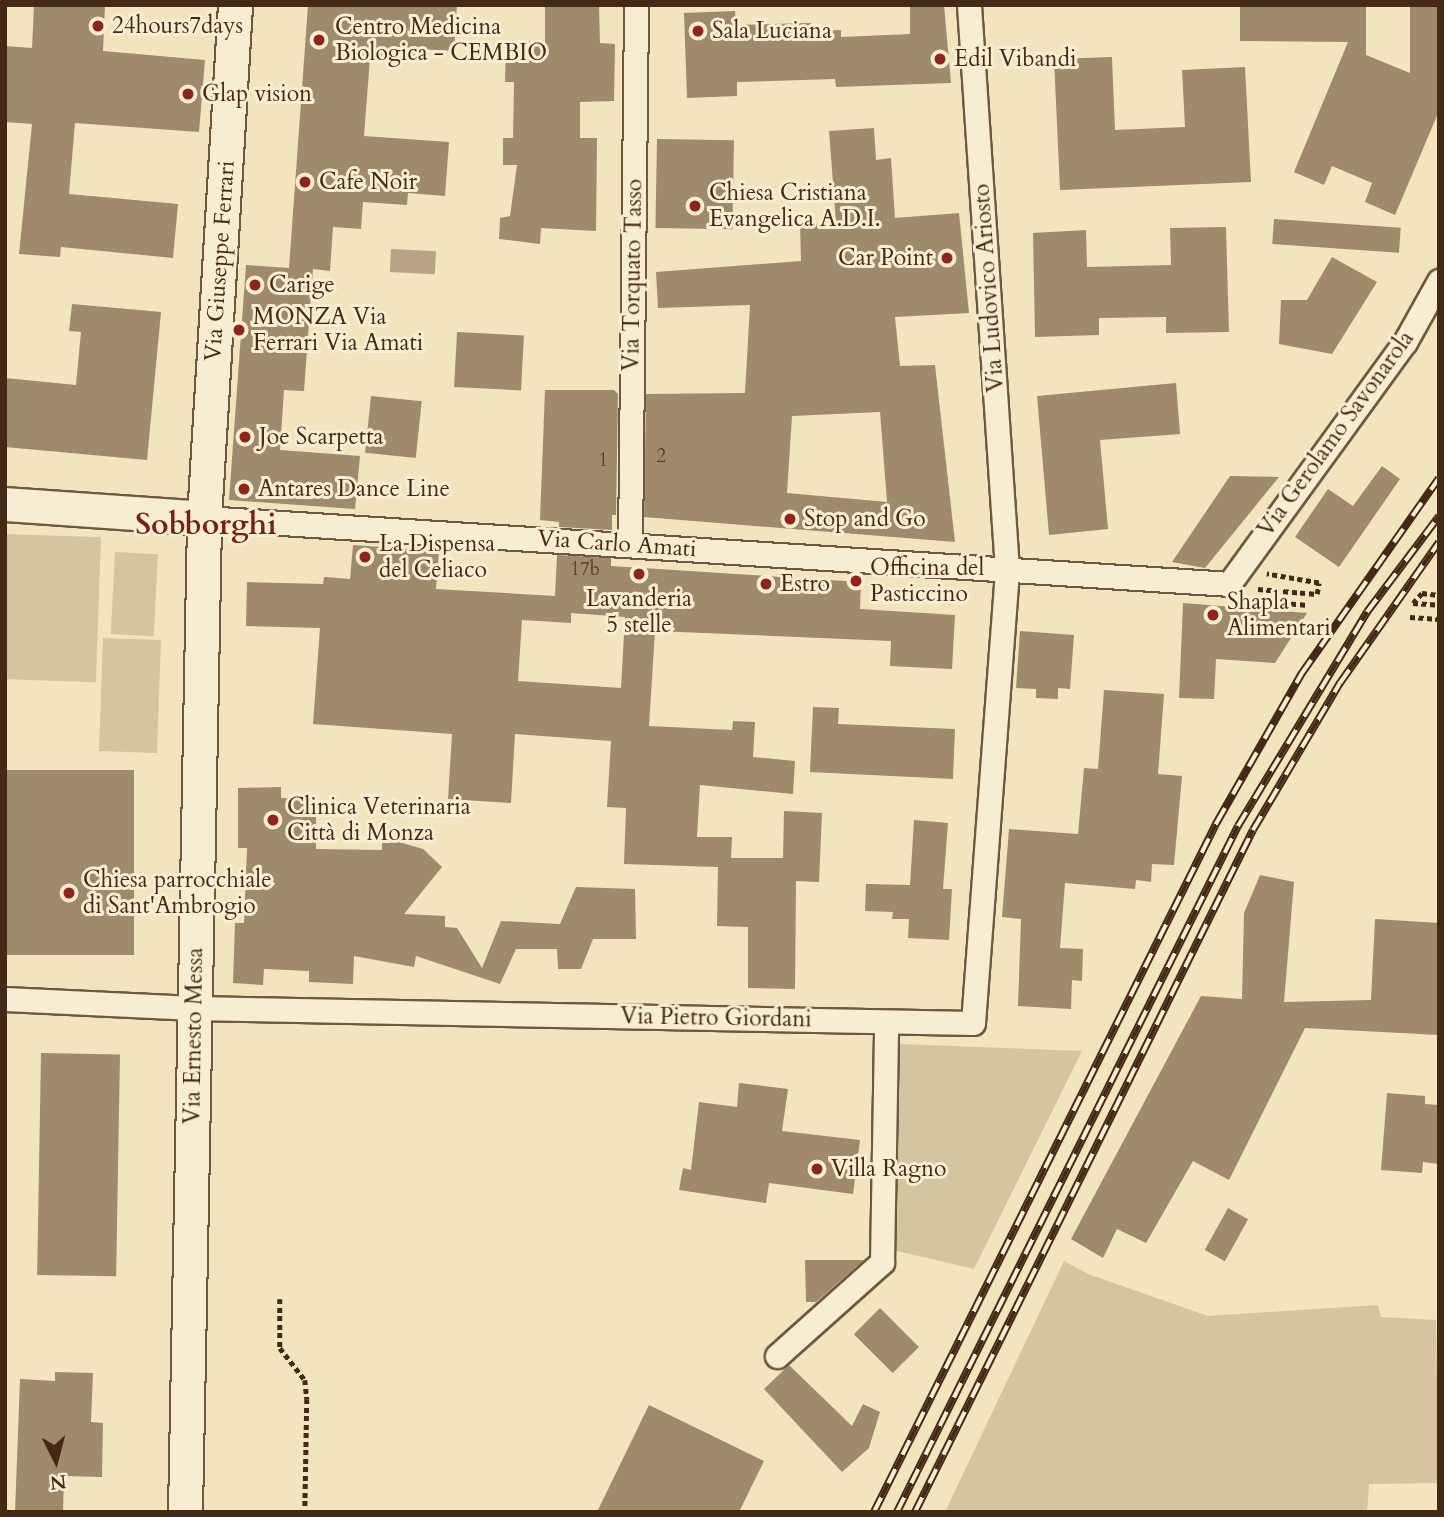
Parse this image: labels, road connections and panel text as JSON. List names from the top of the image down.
{
  "streets": {
    "street": [
      "Via Giuseppe Ferrari",
      "Via Torquato Tasso",
      "Via Ludovico Ariosto",
      "Via Gerolamo Savonarola",
      "Via Carlo Amati",
      "Via Pietro Giordani",
      "Via Ernesto Messa"
    ]
  },
  "crossings": [
    ["Via Giuseppe Ferrari", "Via Carlo Amati"],
    ["Via Giuseppe Ferrari", "Via Ernesto Messa"],
    ["Via Torquato Tasso", "Via Carlo Amati"],
    ["Via Ludovico Ariosto", "Via Carlo Amati"],
    ["Via Ludovico Ariosto", "Via Pietro Giordani"],
    ["Via Gerolamo Savonarola", "Via Carlo Amati"],
    ["Via Carlo Amati", "Via Pietro Giordani"],
    ["Via Carlo Amati", "Via Ernesto Messa"],
    ["Via Pietro Giordani", "Via Ernesto Messa"]
  ],
  "districts": ["Sobborghi"],
  "places": [
    "24hours7days",
    "Sala Luciana",
    "Centro Medicina Biologica - CEMBIO",
    "Edil Vibandi",
    "Glap vision",
    "Cafe Noir",
    "Chiesa Cristiana Evangelica A.D.I.",
    "Car Point",
    "Carige",
    "MONZA Via Ferrari Via Amati",
    "Joe Scarpetta",
    "Antares Dance Line",
    "Stop and Go",
    "La Dispensa del Celiaco",
    "Lavanderia 5 stelle",
    "Officina del Pasticcino",
    "Estro",
    "Shapla Alimentari",
    "Clinica Veterinaria Città di Monza",
    "Chiesa parrocchiale di Sant'Ambrogio",
    "Villa Ragno"
  ],
  "house_numbers": ["2", "1", "17b"],
  "north": "bottom"
}
